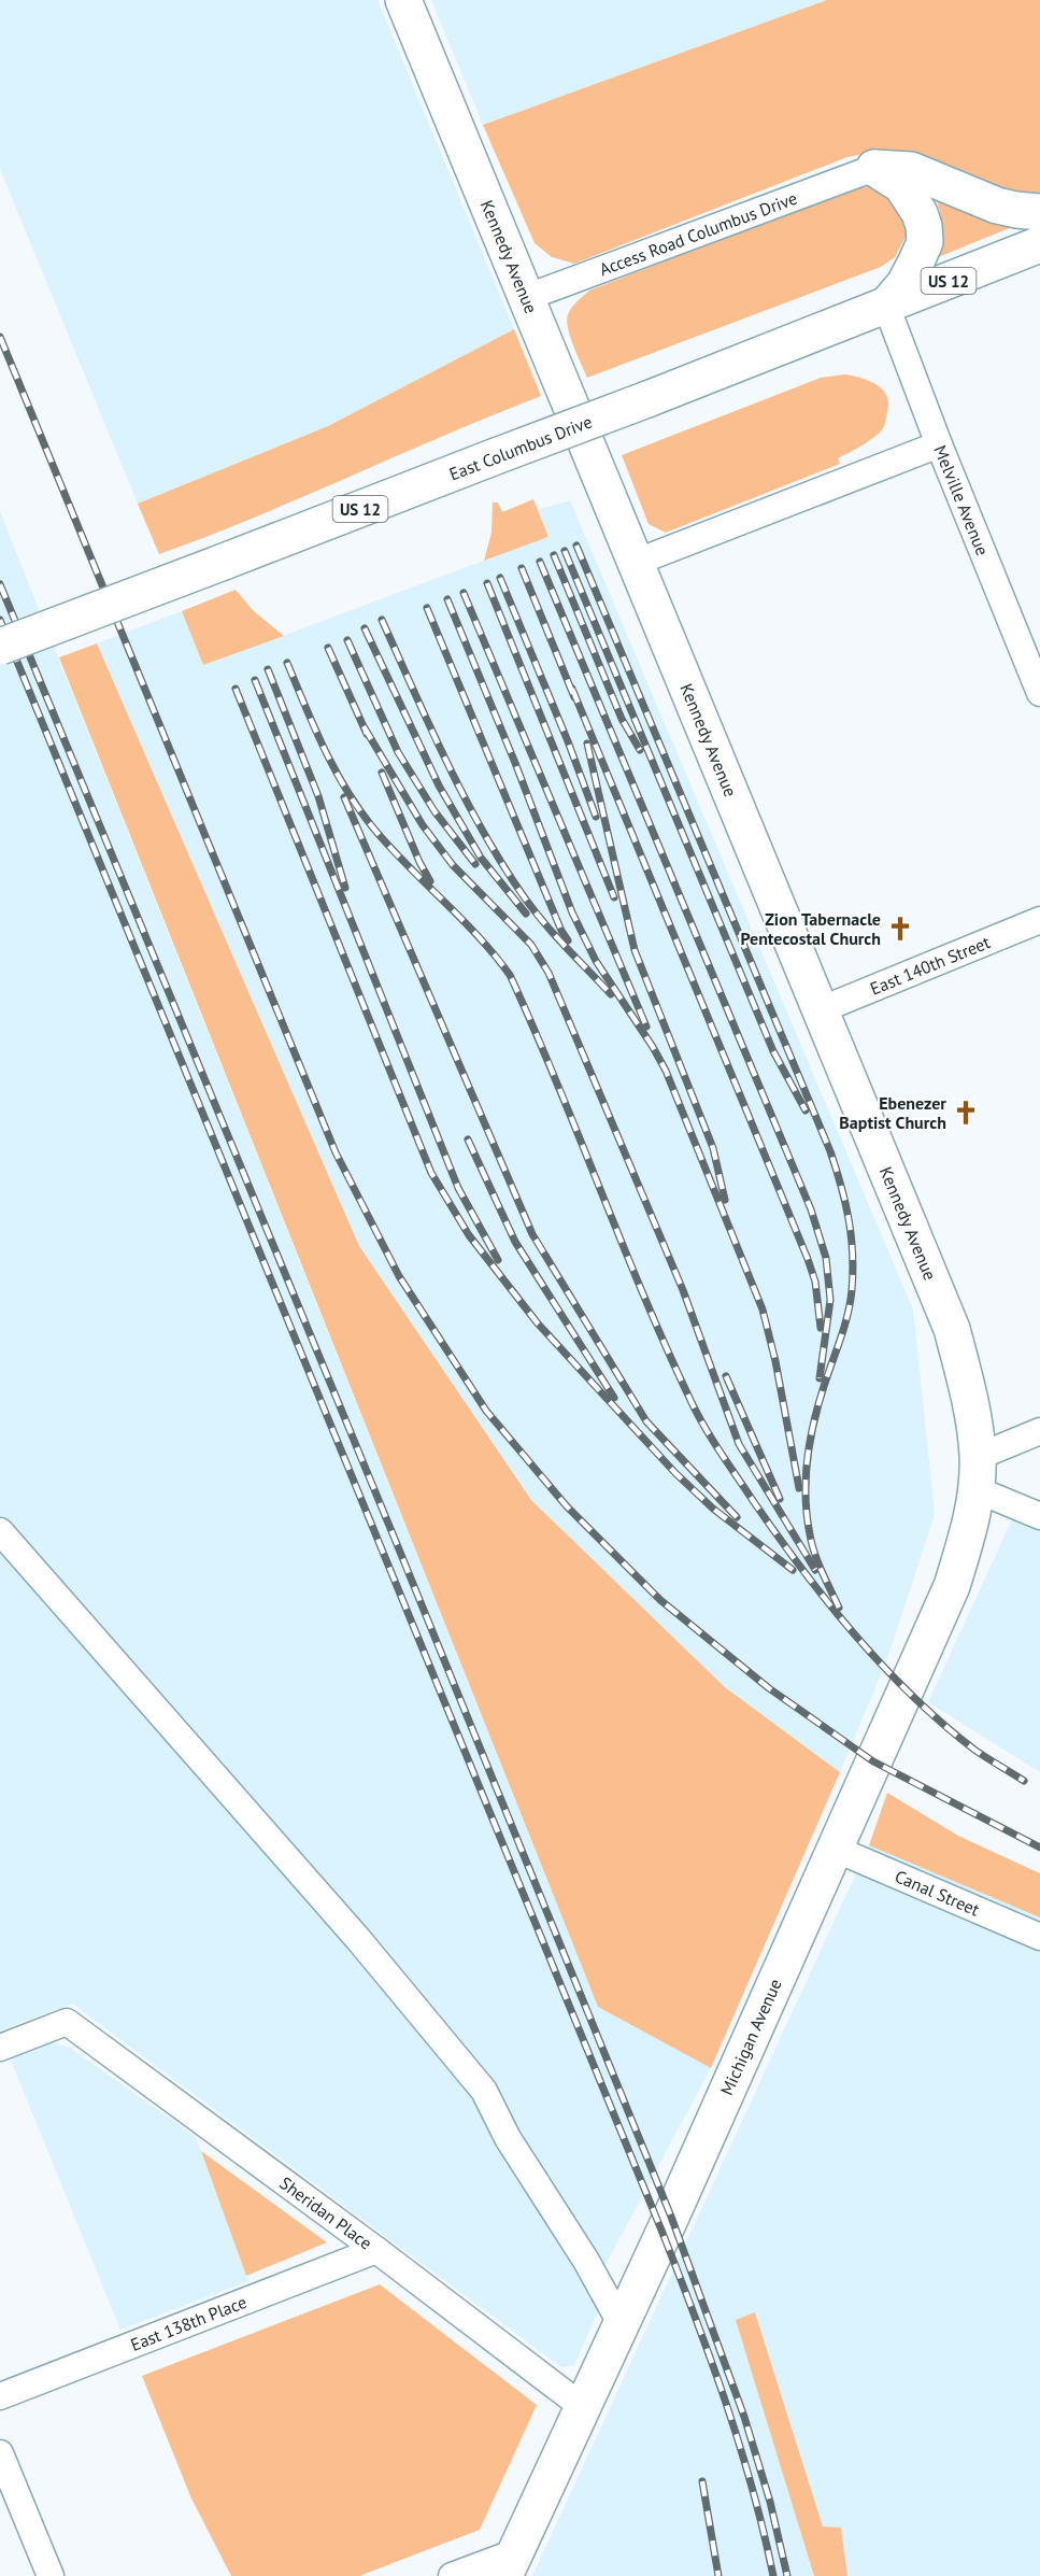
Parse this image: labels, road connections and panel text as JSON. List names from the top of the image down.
{
  "streets": {
    "main road": [
      "Kennedy Avenue",
      "US 12",
      "East Columbus Drive",
      "Michigan Avenue"
    ],
    "street": [
      "Access Road Columbus Drive",
      "Melville Avenue",
      "East 140th Street",
      "Canal Street",
      "Sheridan Place",
      "East 138th Place"
    ]
  },
  "crossings": [
    ["Access Road Columbus Drive", "Kennedy Avenue"],
    ["Kennedy Avenue", "East 140th Street"],
    ["Kennedy Avenue", "Michigan Avenue"],
    ["East Columbus Drive", "Melville Avenue"],
    ["Canal Street", "Michigan Avenue"],
    ["Michigan Avenue", "Sheridan Place"],
    ["Sheridan Place", "East 138th Place"]
  ],
  "places": {
    "church": ["Zion Tabernacle Pentecostal Church", "Ebenezer Baptist Church"]
  }
}
